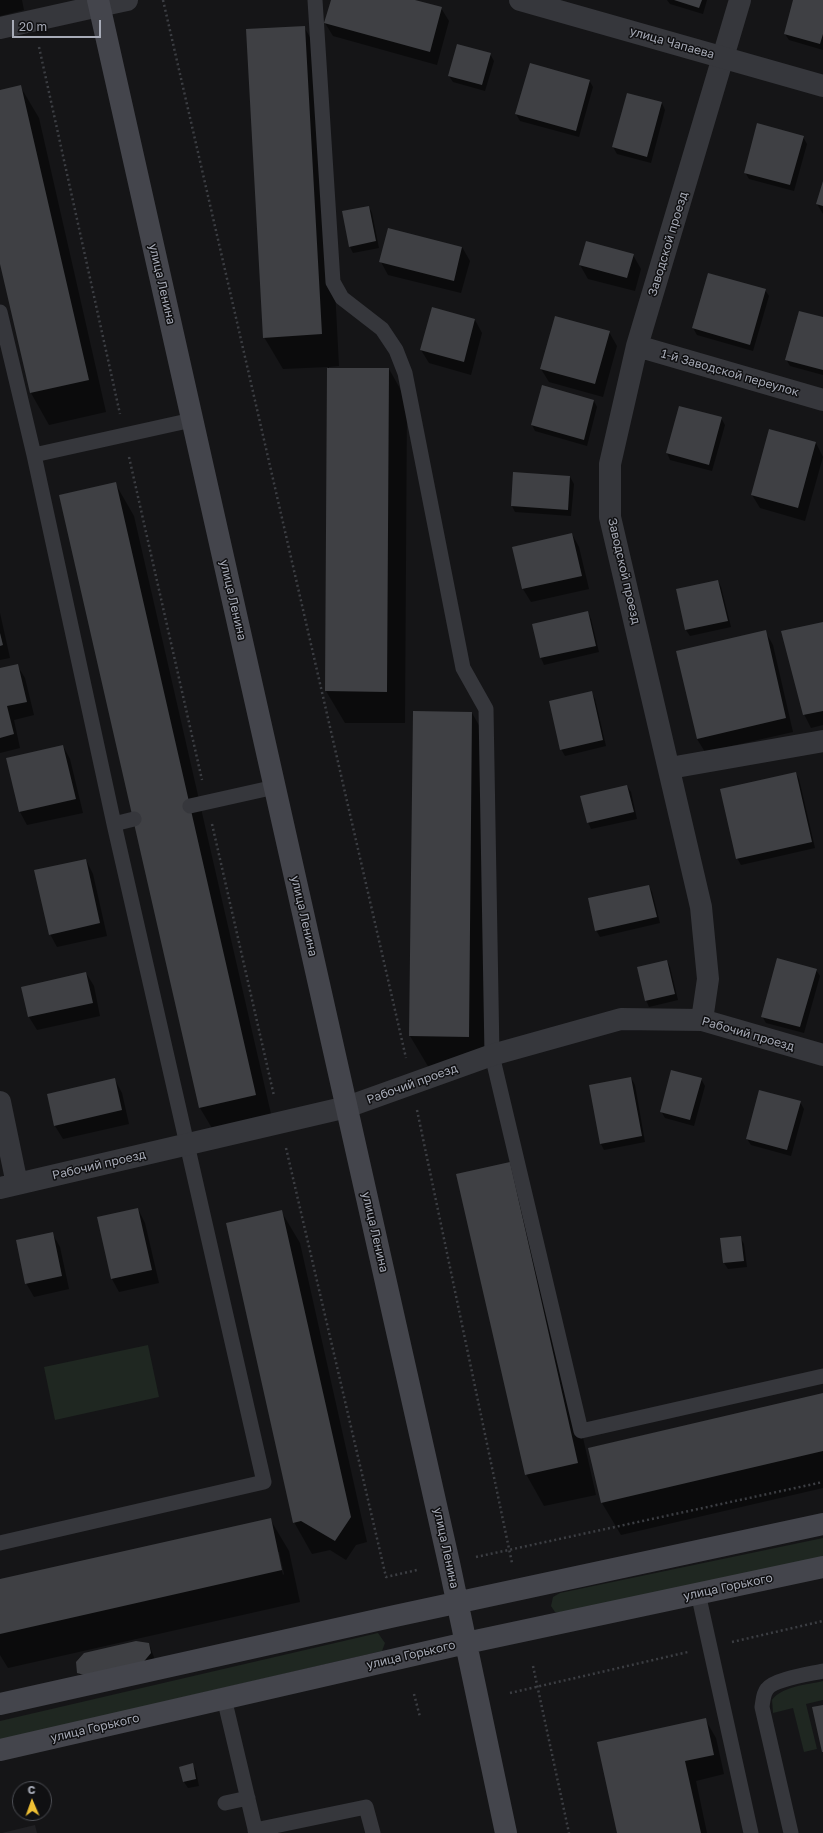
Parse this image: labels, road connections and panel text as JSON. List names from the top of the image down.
{
  "streets": {
    "main road": ["улица Ленина", "улица Горького"],
    "street": [
      "улица Чапаева",
      "Заводской проезд",
      "1-й Заводской переулок",
      "Рабочий проезд"
    ]
  },
  "crossings": [
    ["улица Чапаева", "Заводской проезд"],
    ["Заводской проезд", "1-й Заводской переулок"],
    ["Заводской проезд", "Рабочий проезд"],
    ["улица Ленина", "Рабочий проезд"],
    ["улица Ленина", "улица Горького"]
  ],
  "scale_bar": "20 m",
  "north": "top"
}
